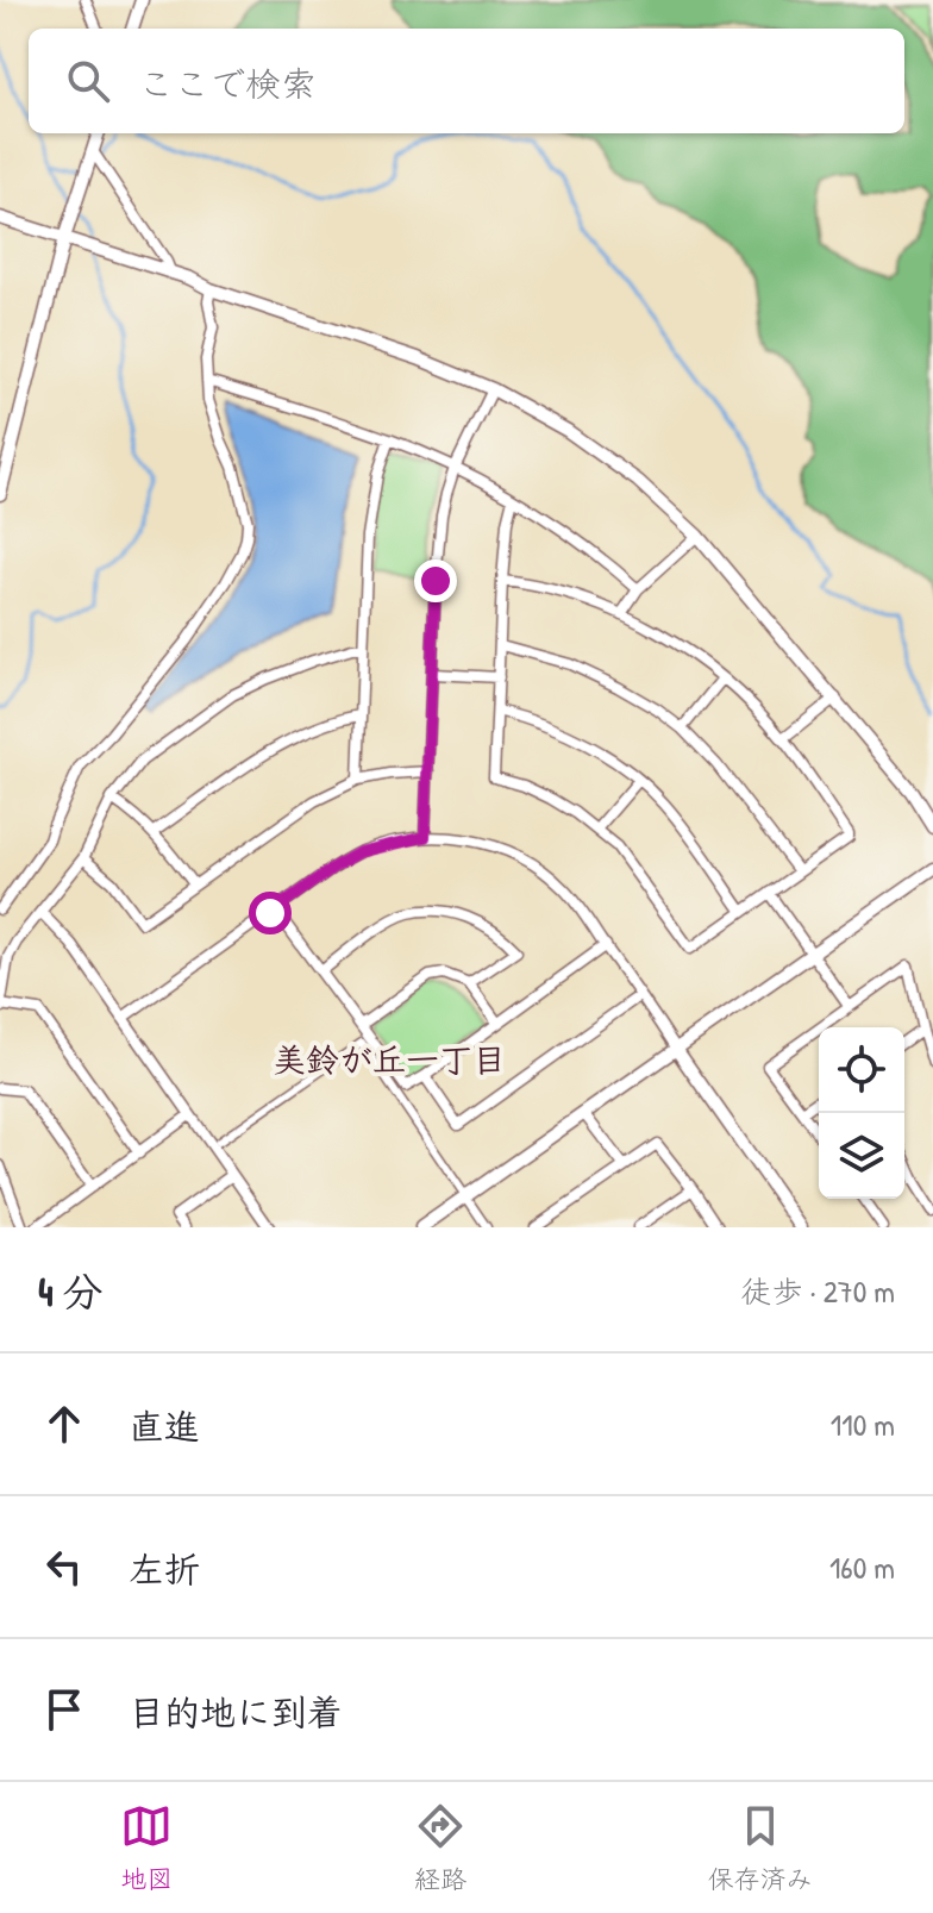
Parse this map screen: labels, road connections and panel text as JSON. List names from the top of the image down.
{
  "districts": ["美鈴が丘一丁目"],
  "page": {
    "search": "ここで検索",
    "heading": ["4 分", "徒歩 · 270 m"],
    "list": [
      ["直進", "110 m"],
      ["左折", "160 m"],
      "目的地に到着"
    ],
    "nav": ["地図", "経路", "保存済み"]
  }
}
